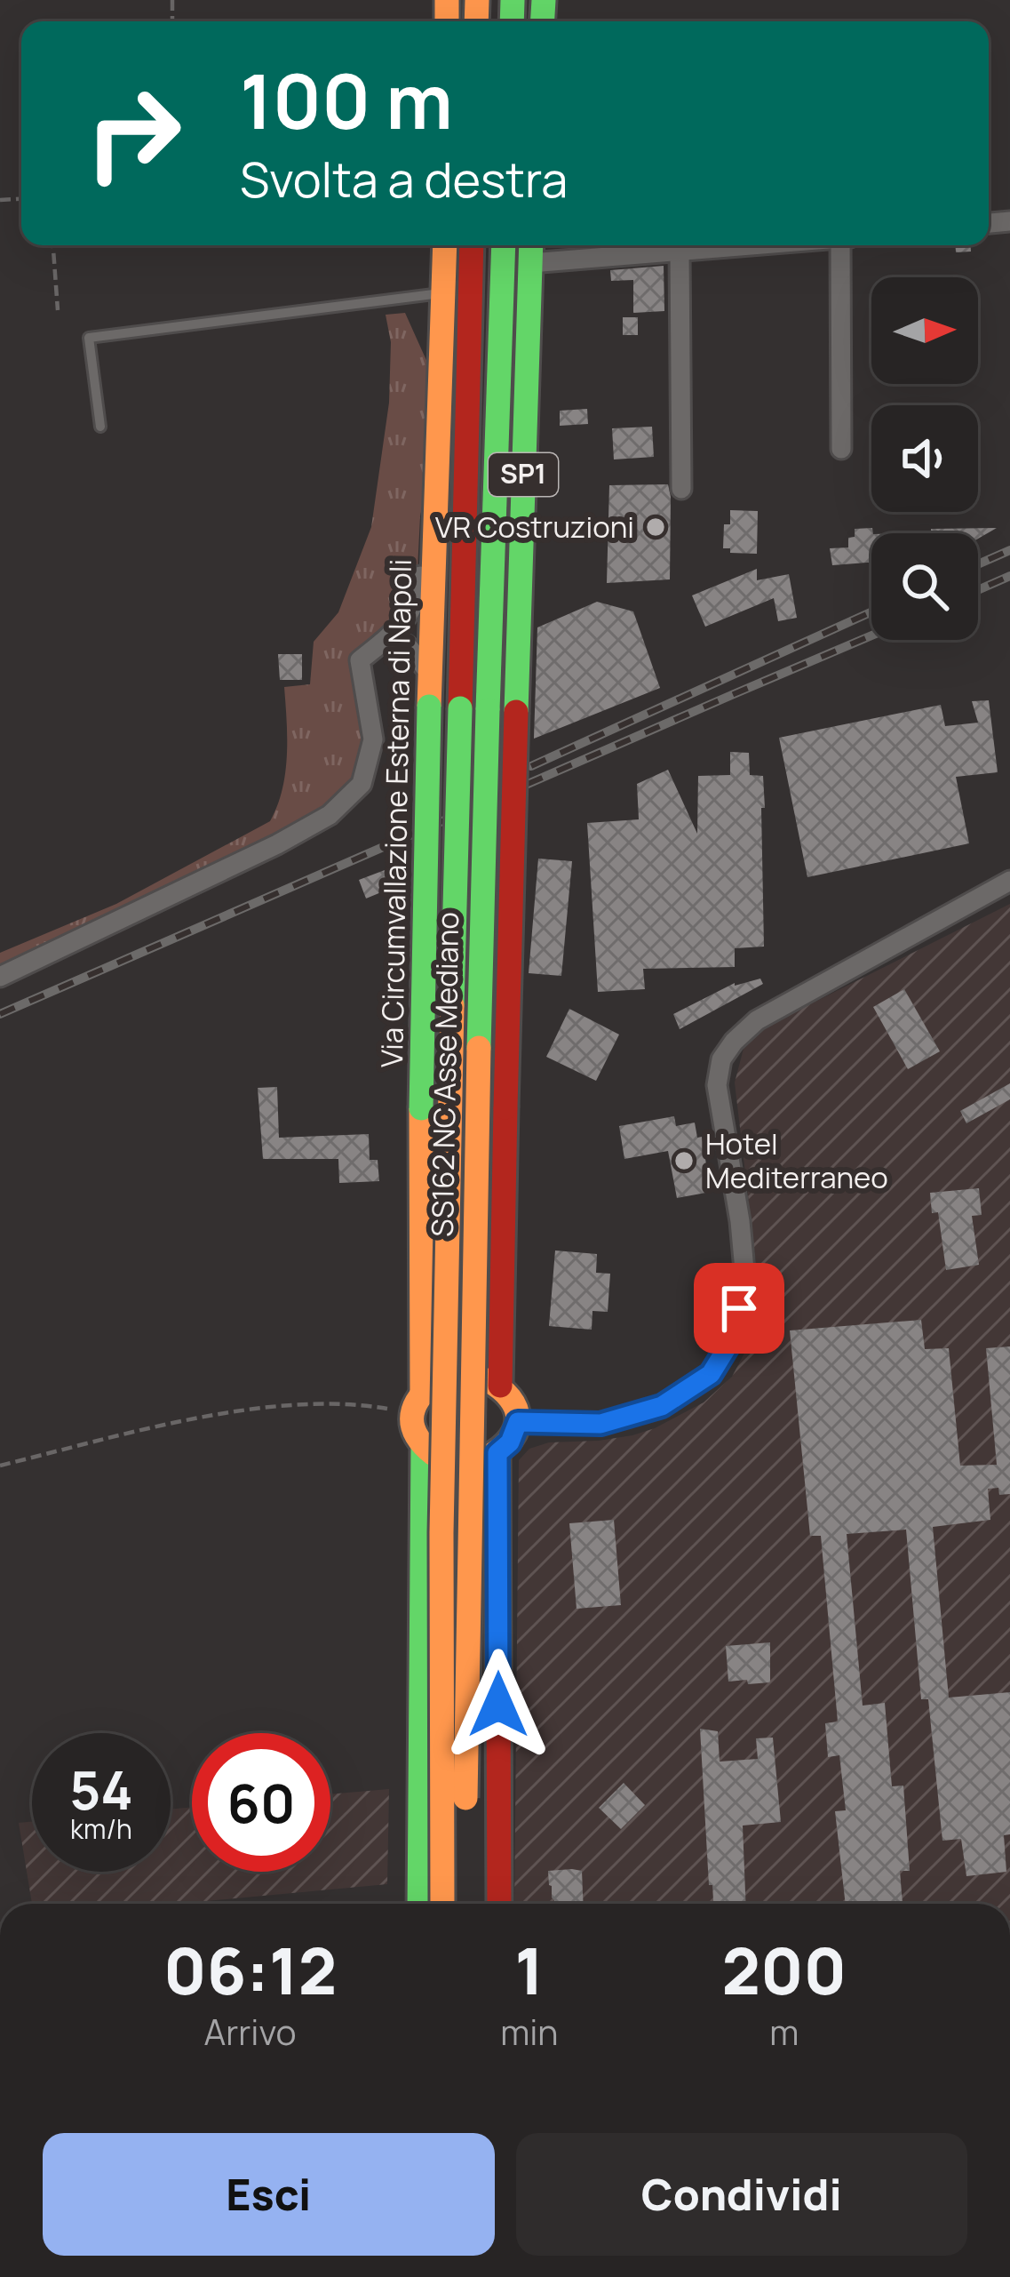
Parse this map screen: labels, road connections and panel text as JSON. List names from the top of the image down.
{
  "streets": {
    "main road": ["SP1", "Via Circumvallazione Esterna di Napoli", "SS162 NC Asse Mediano"]
  },
  "places": ["VR Costruzioni", "Hotel Mediterraneo"],
  "north": "right",
  "page": {
    "turn": ["100 m", "Svolta a destra"],
    "speed": "54 km/h",
    "limit": "60",
    "eta": [
      "06:12",
      "Arrivo",
      "1",
      "min",
      "200",
      "m"
    ],
    "buttons": ["Esci", "Condividi"]
  }
}
